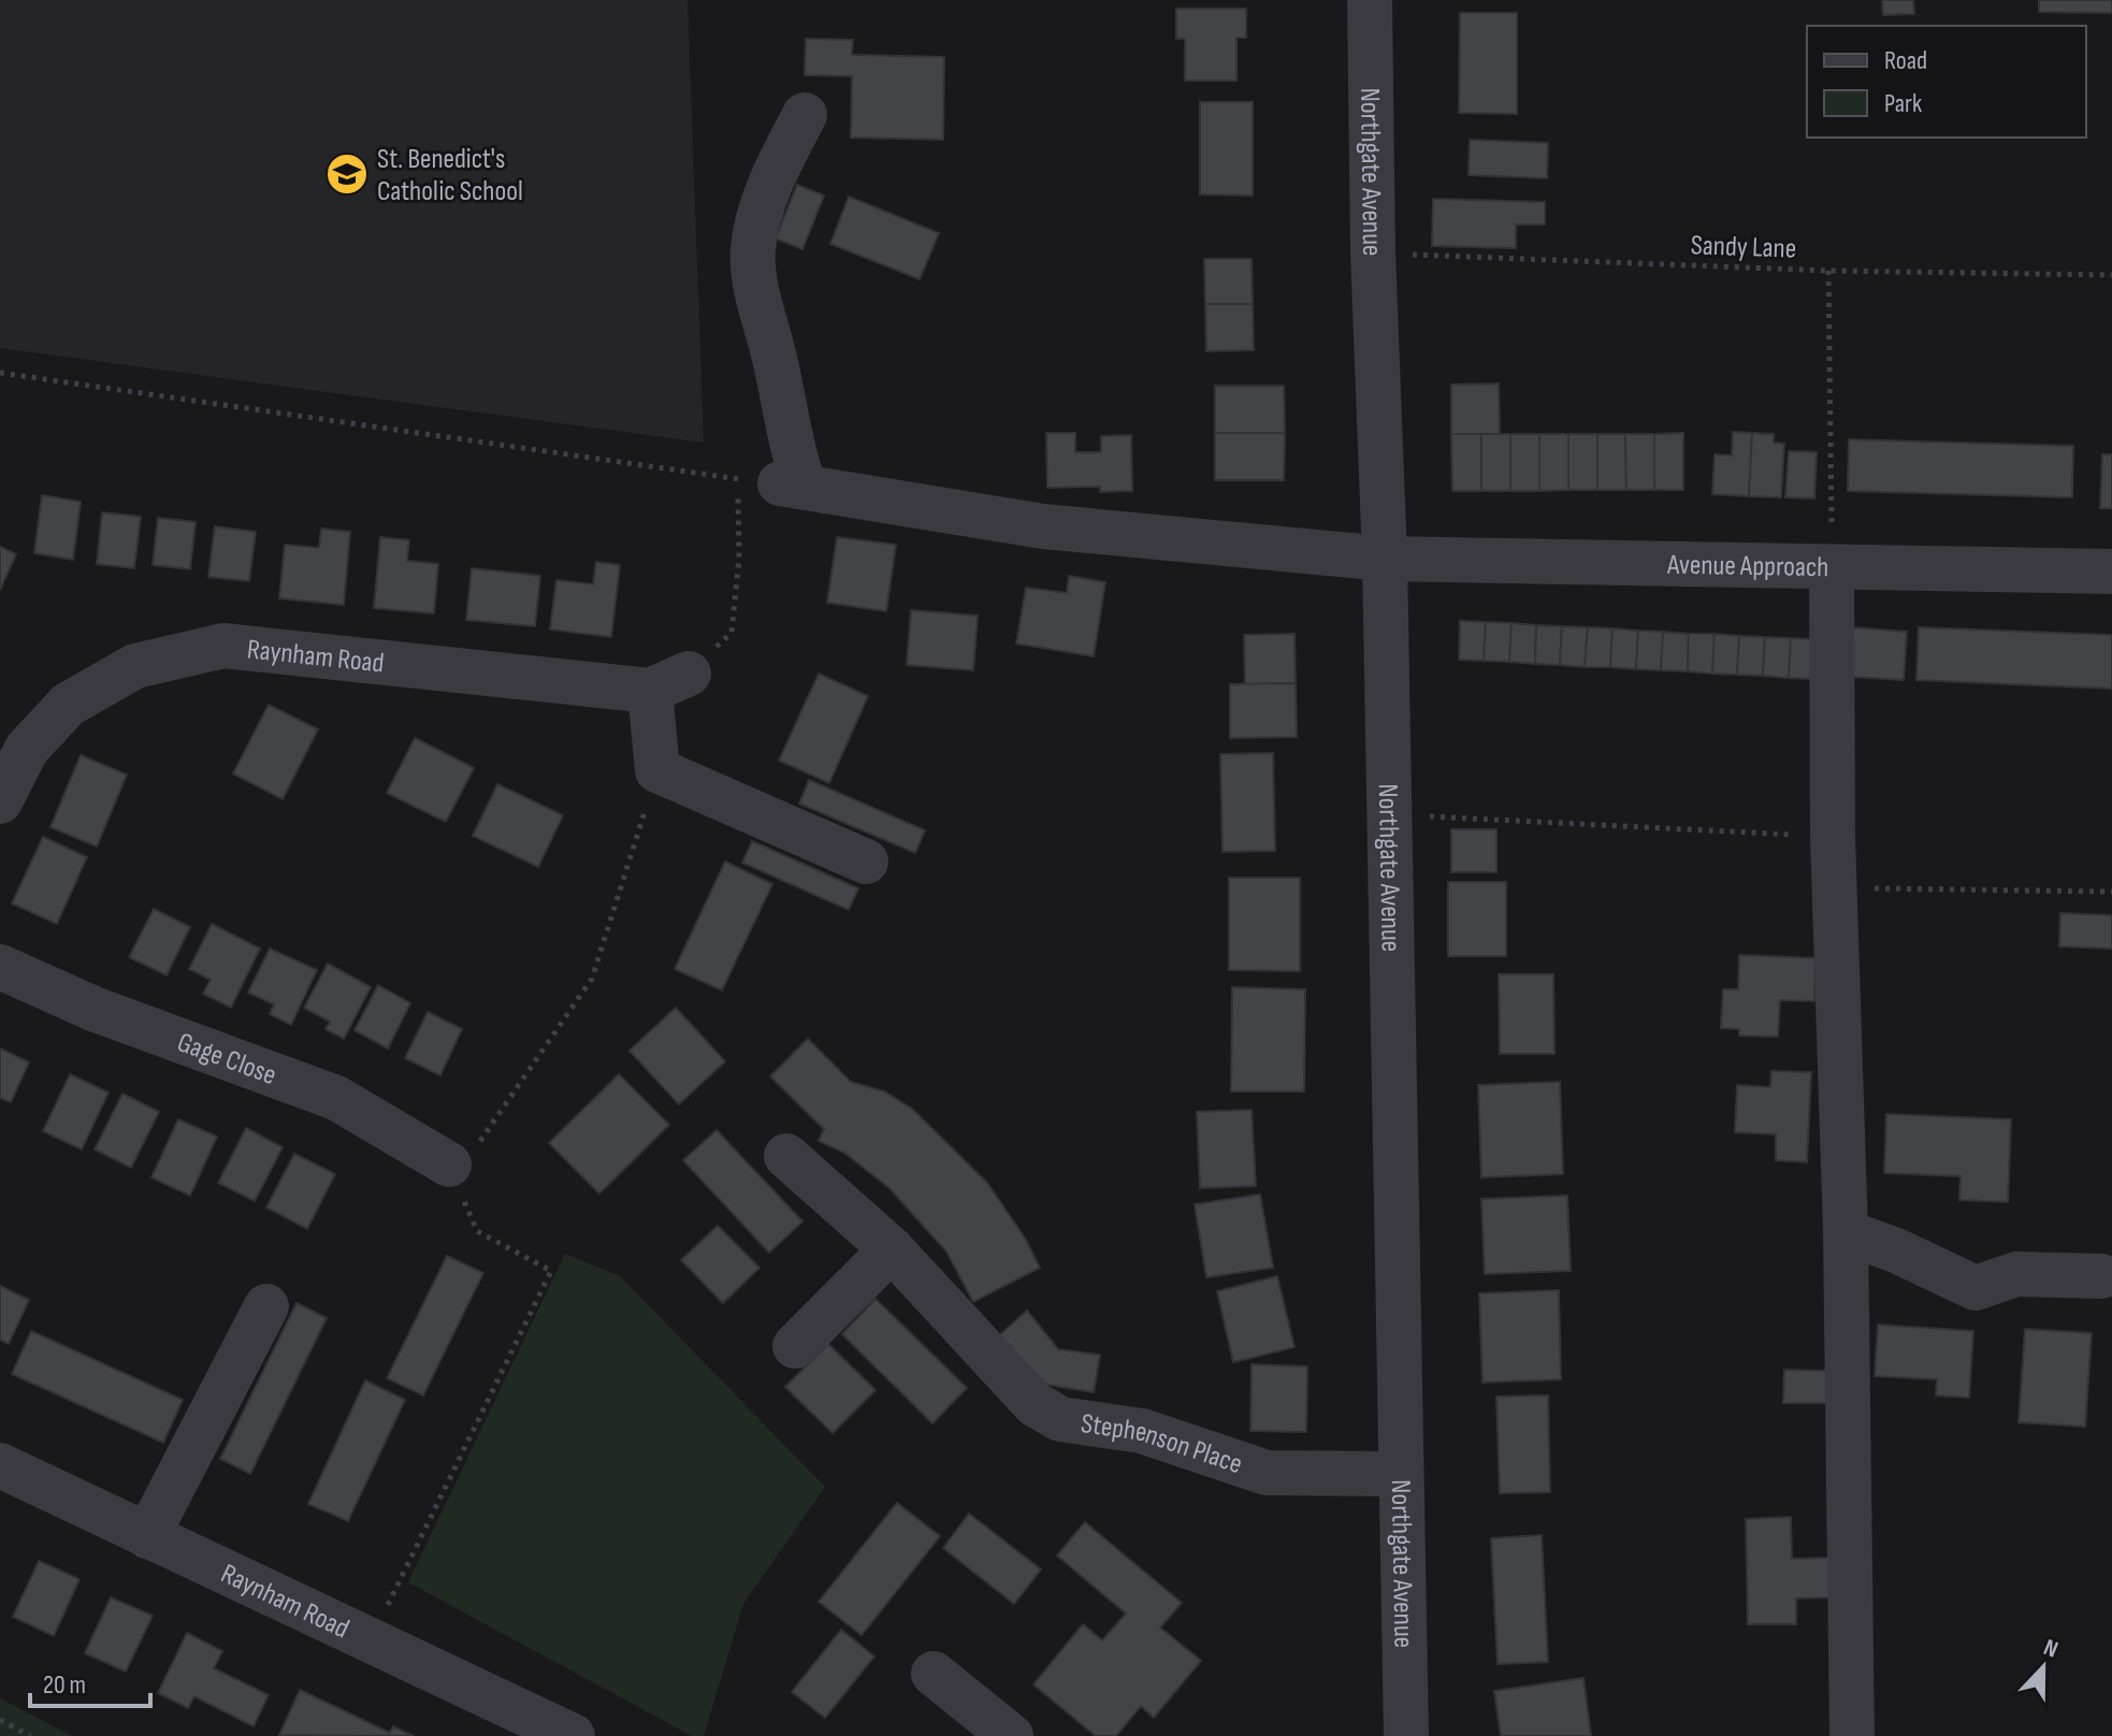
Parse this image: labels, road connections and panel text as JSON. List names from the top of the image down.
{
  "streets": {
    "street": [
      "Northgate Avenue",
      "Avenue Approach",
      "Raynham Road",
      "Gage Close",
      "Stephenson Place"
    ],
    "path": ["Sandy Lane"]
  },
  "crossings": [
    ["Northgate Avenue", "Sandy Lane"],
    ["Northgate Avenue", "Avenue Approach"],
    ["Northgate Avenue", "Stephenson Place"]
  ],
  "places": {
    "school or university": ["St. Benedict's Catholic School"]
  },
  "legend": ["Road", "Park"],
  "scale_bar": "20 m",
  "north": "top"
}
